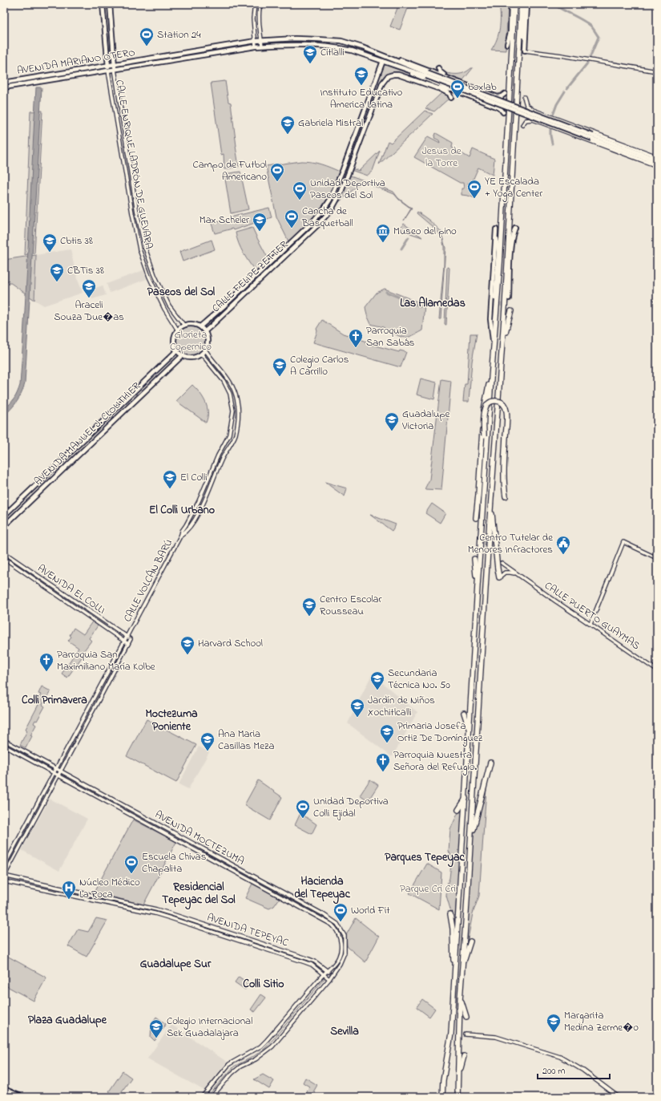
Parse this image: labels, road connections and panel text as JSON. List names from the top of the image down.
{
  "streets": {
    "main road": ["AVENIDA MARIANO OTERO", "CALLE FELIPE ZETTER", "AVENIDA MANUEL J. CLOUTHIER"],
    "street": [
      "CALLE ENRIQUE LADRÓN DE GUEVARA",
      "CALLE VOLCÁN BARÚ",
      "AVENIDA EL COLLI",
      "CALLE PUERTO GUAYMAS",
      "AVENIDA MOCTEZUMA",
      "AVENIDA TEPEYAC"
    ]
  },
  "crossings": [
    ["AVENIDA MARIANO OTERO", "CALLE ENRIQUE LADRÓN DE GUEVARA"],
    ["AVENIDA MARIANO OTERO", "CALLE FELIPE ZETTER"],
    ["CALLE ENRIQUE LADRÓN DE GUEVARA", "CALLE FELIPE ZETTER"],
    ["CALLE ENRIQUE LADRÓN DE GUEVARA", "AVENIDA MANUEL J. CLOUTHIER"],
    ["CALLE FELIPE ZETTER", "AVENIDA MANUEL J. CLOUTHIER"],
    ["CALLE VOLCÁN BARÚ", "AVENIDA EL COLLI"],
    ["CALLE VOLCÁN BARÚ", "AVENIDA MOCTEZUMA"],
    ["AVENIDA MOCTEZUMA", "AVENIDA TEPEYAC"]
  ],
  "districts": [
    "Paseos del Sol",
    "Las Alamedas",
    "El Colli Urbano",
    "Colli Primavera",
    "Moctezuma Poniente",
    "Parques Tepeyac",
    "Hacienda del Tepeyac",
    "Residencial Tepeyac del Sol",
    "Guadalupe Sur",
    "Colli Sitio",
    "Plaza Guadalupe",
    "Sevilla"
  ],
  "parks": ["Jesus de la Torre", "Glorieta Copernico", "Parque Cri Cri"],
  "places": {
    "sports": [
      "Station 24",
      "boxlab",
      "Campo de Futbol Americano",
      "YE Escalada + Yoga Center",
      "Unidad Deportiva Paseos del Sol",
      "Cancha de Basquetball",
      "Unidad Deportiva Colli Ejidal",
      "Escuela Chivas Chapalita",
      "World Fit"
    ],
    "school or university": [
      "Citlalli",
      "Instituto Educativo America Latina",
      "Gabriela Mistral",
      "Max Scheler",
      "Cbtis 38",
      "CBTis 38",
      "Araceli Souza Due�as",
      "Colegio Carlos A Carrillo",
      "Guadalupe Victoria",
      "El Colli",
      "Centro Escolar Rousseau",
      "Harvard School",
      "Secundaria Técnica No. 50",
      "Jardín de Niños Xochitlcalli",
      "Primaria Josefa Ortiz De Domínguez",
      "Ana Maria Casillas Meza",
      "Margarita Medina Zerme�o",
      "Colegio Internacional Sek Guadalajara"
    ],
    "museum": ["Museo del pino"],
    "church": ["Parroquia San Sabás", "Parroquia San Maximiliano María Kolbe", "Parroquia Nuestra Señora del Refugio."],
    "public building": ["Centro Tutelar de Menores Infractores"],
    "hospital": ["Núcleo Médico La Roca"]
  },
  "scale_bar": "200 m"
}
